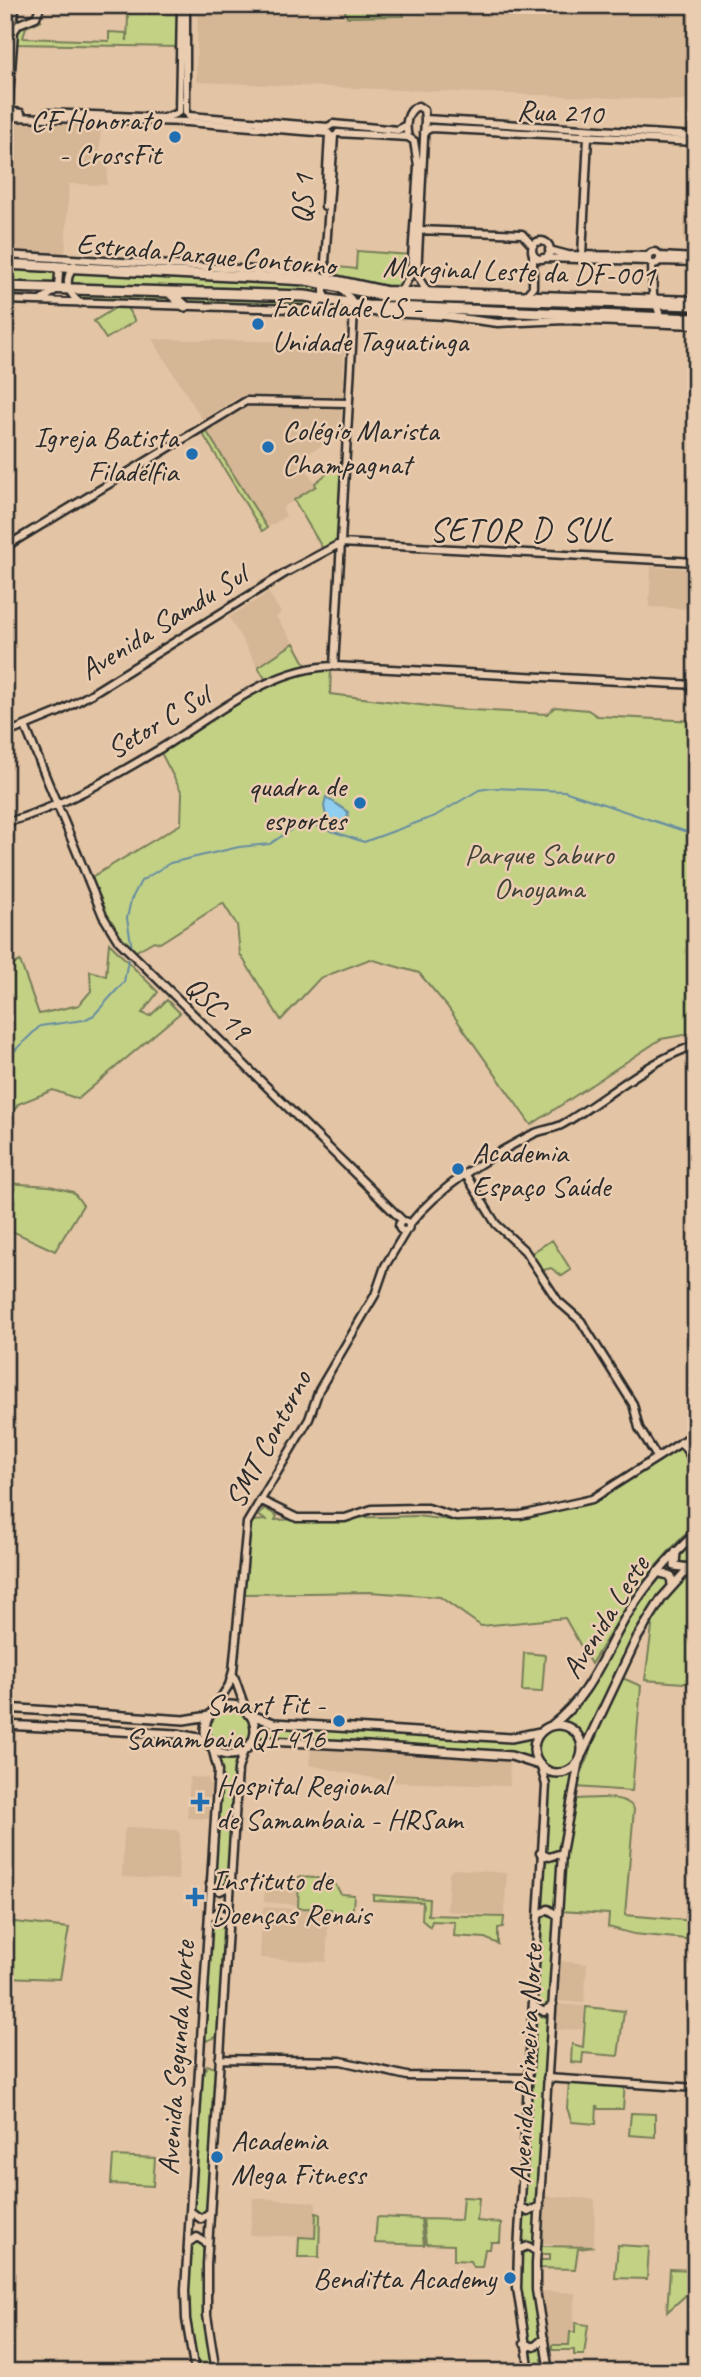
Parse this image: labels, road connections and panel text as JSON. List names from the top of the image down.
{
  "streets": {
    "highway": ["Estrada Parque Contorno"],
    "main road": [
      "Rua 210",
      "QS 1",
      "Marginal Leste da DF-001",
      "Avenida Samdu Sul",
      "Setor C Sul",
      "QSC 19",
      "SMT Contorno",
      "Avenida Leste",
      "Avenida Segunda Norte",
      "Avenida Primeira Norte"
    ]
  },
  "crossings": [
    ["Estrada Parque Contorno", "Marginal Leste da DF-001"],
    ["Avenida Samdu Sul", "QSC 19"],
    ["Setor C Sul", "QSC 19"],
    ["QSC 19", "SMT Contorno"],
    ["SMT Contorno", "Avenida Segunda Norte"],
    ["Avenida Leste", "Avenida Primeira Norte"]
  ],
  "districts": ["SETOR D SUL"],
  "parks": ["Parque Saburo Onoyama"],
  "places": {
    "other": [
      "CF Honorato - CrossFit",
      "Faculdade LS - Unidade Taguatinga",
      "Colégio Marista Champagnat",
      "Igreja Batista Filadélfia",
      "quadra de esportes",
      "Academia Espaço Saúde",
      "Smart Fit - Samambaia QI 416",
      "Academia Mega Fitness",
      "Benditta Academy"
    ],
    "health": ["Hospital Regional de Samambaia - HRSam", "Instituto de Doenças Renais"]
  }
}
